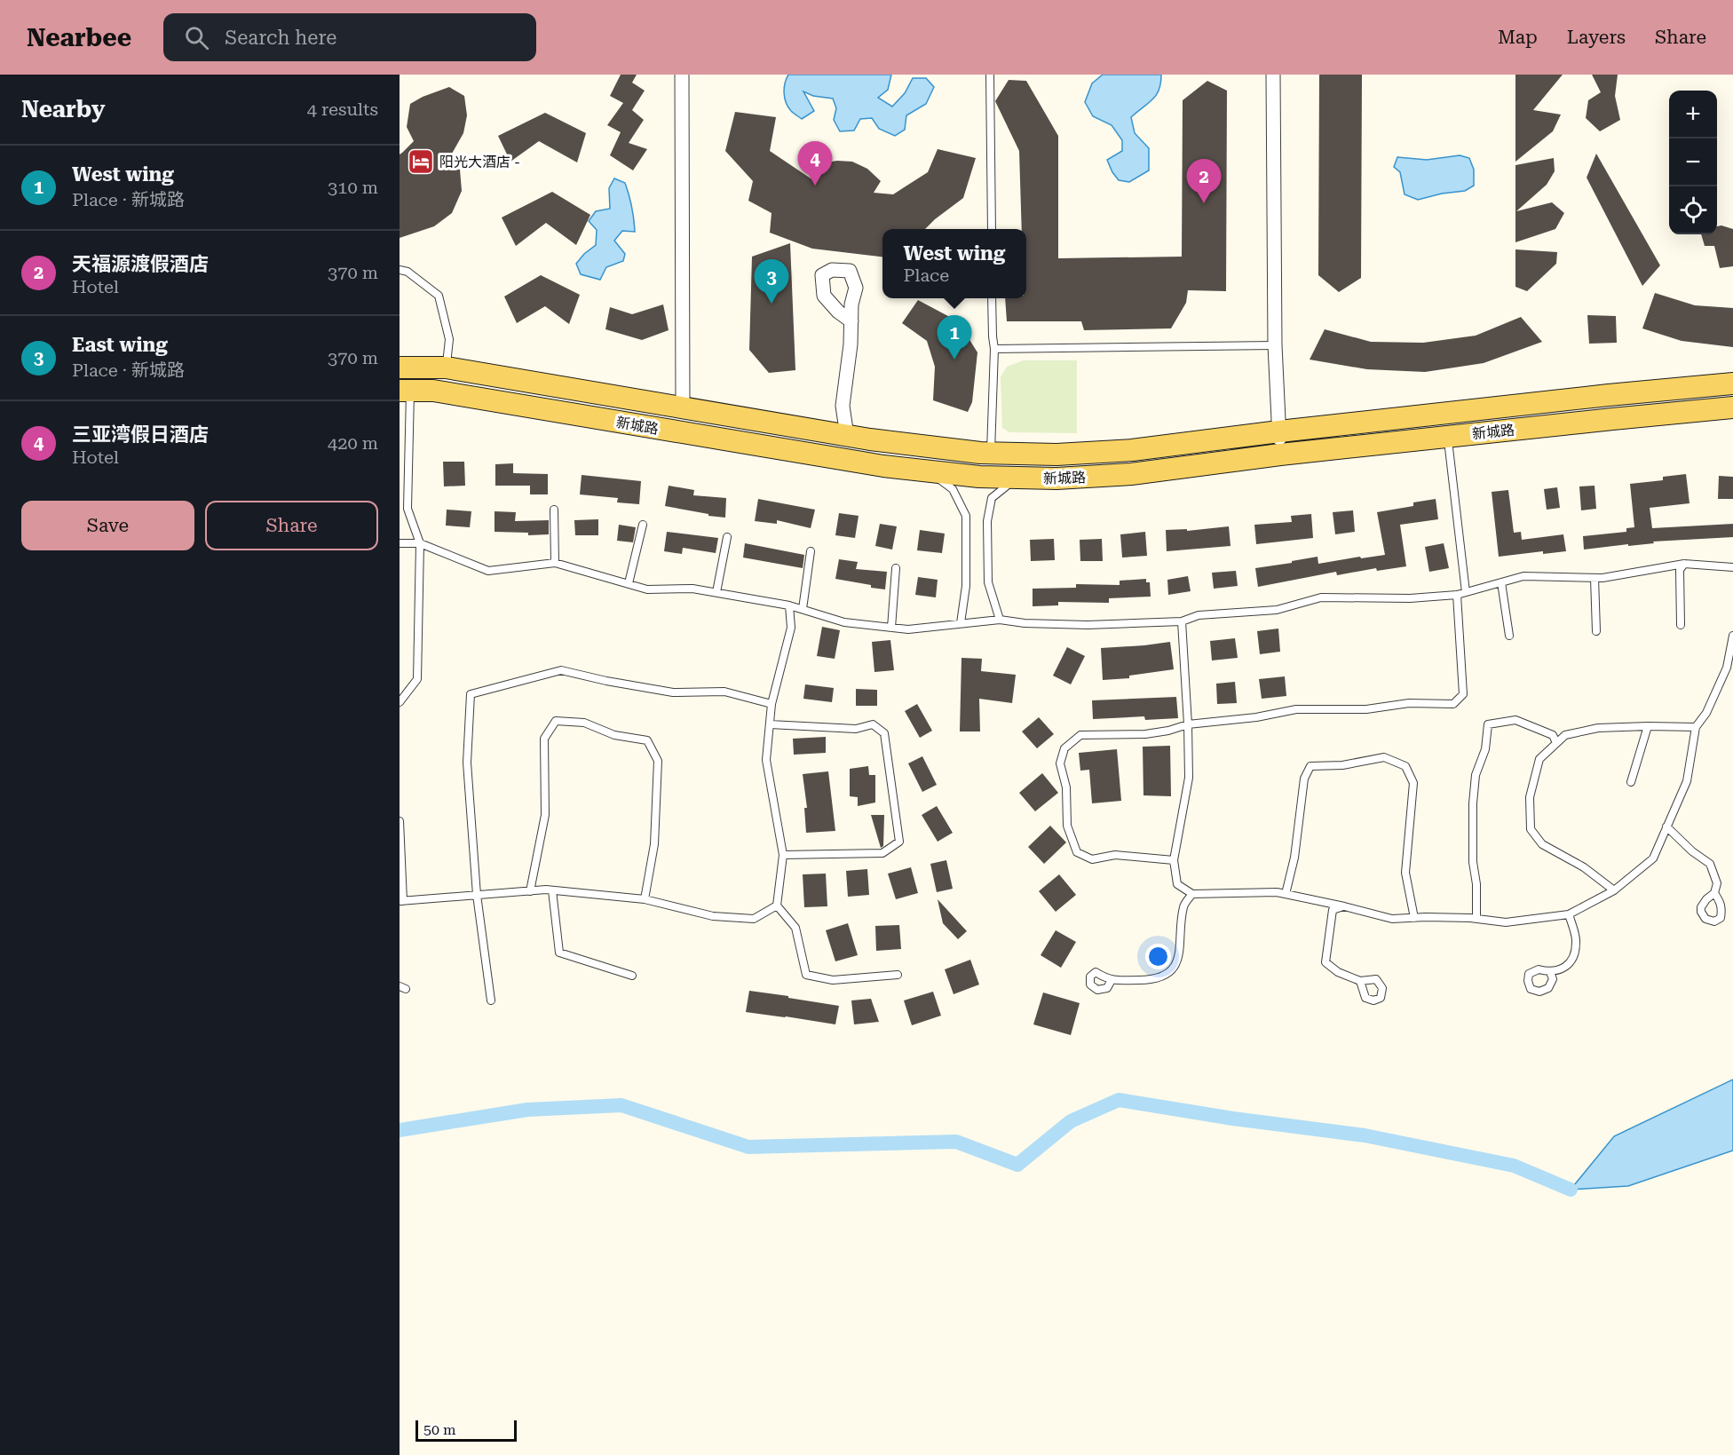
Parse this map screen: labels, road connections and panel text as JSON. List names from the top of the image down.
{
  "streets": {
    "main road": ["新城路"]
  },
  "places": {
    "hotel": ["阳光大酒店 -"]
  },
  "scale_bar": "50 m",
  "page": {
    "header": "Nearbee",
    "search": "Search here",
    "nav": ["Map", "Layers", "Share"],
    "heading": ["Nearby", "4 results"],
    "map_buttons": ["+", "−"],
    "pins": [
      "4",
      "2",
      "3",
      "1"
    ],
    "list": [
      {
        "mark": "1",
        "name": "West wing",
        "note": "Place · 新城路",
        "value": "310 m"
      },
      {
        "mark": "2",
        "name": "天福源渡假酒店",
        "note": "Hotel",
        "value": "370 m"
      },
      {
        "mark": "3",
        "name": "East wing",
        "note": "Place · 新城路",
        "value": "370 m"
      },
      {
        "mark": "4",
        "name": "三亚湾假日酒店",
        "note": "Hotel",
        "value": "420 m"
      }
    ],
    "popup": ["West wing", "Place"],
    "buttons": ["Save", "Share"],
    "scale": "50 m"
  }
}
